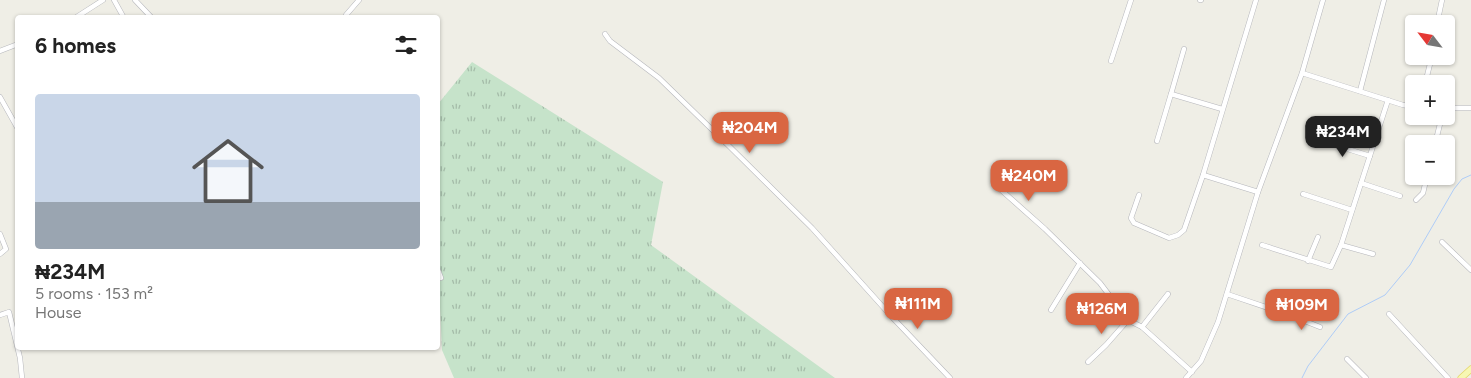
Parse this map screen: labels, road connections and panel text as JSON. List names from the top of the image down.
{
  "north": "top left",
  "page": {
    "map_buttons": ["+", "−"],
    "heading": "6 homes",
    "list": [
      {
        "name": "₦234M",
        "note": "5 rooms · 153 m² · House"
      }
    ],
    "price": [
      "₦204M",
      "₦234M",
      "₦240M",
      "₦111M",
      "₦109M",
      "₦126M"
    ]
  }
}
